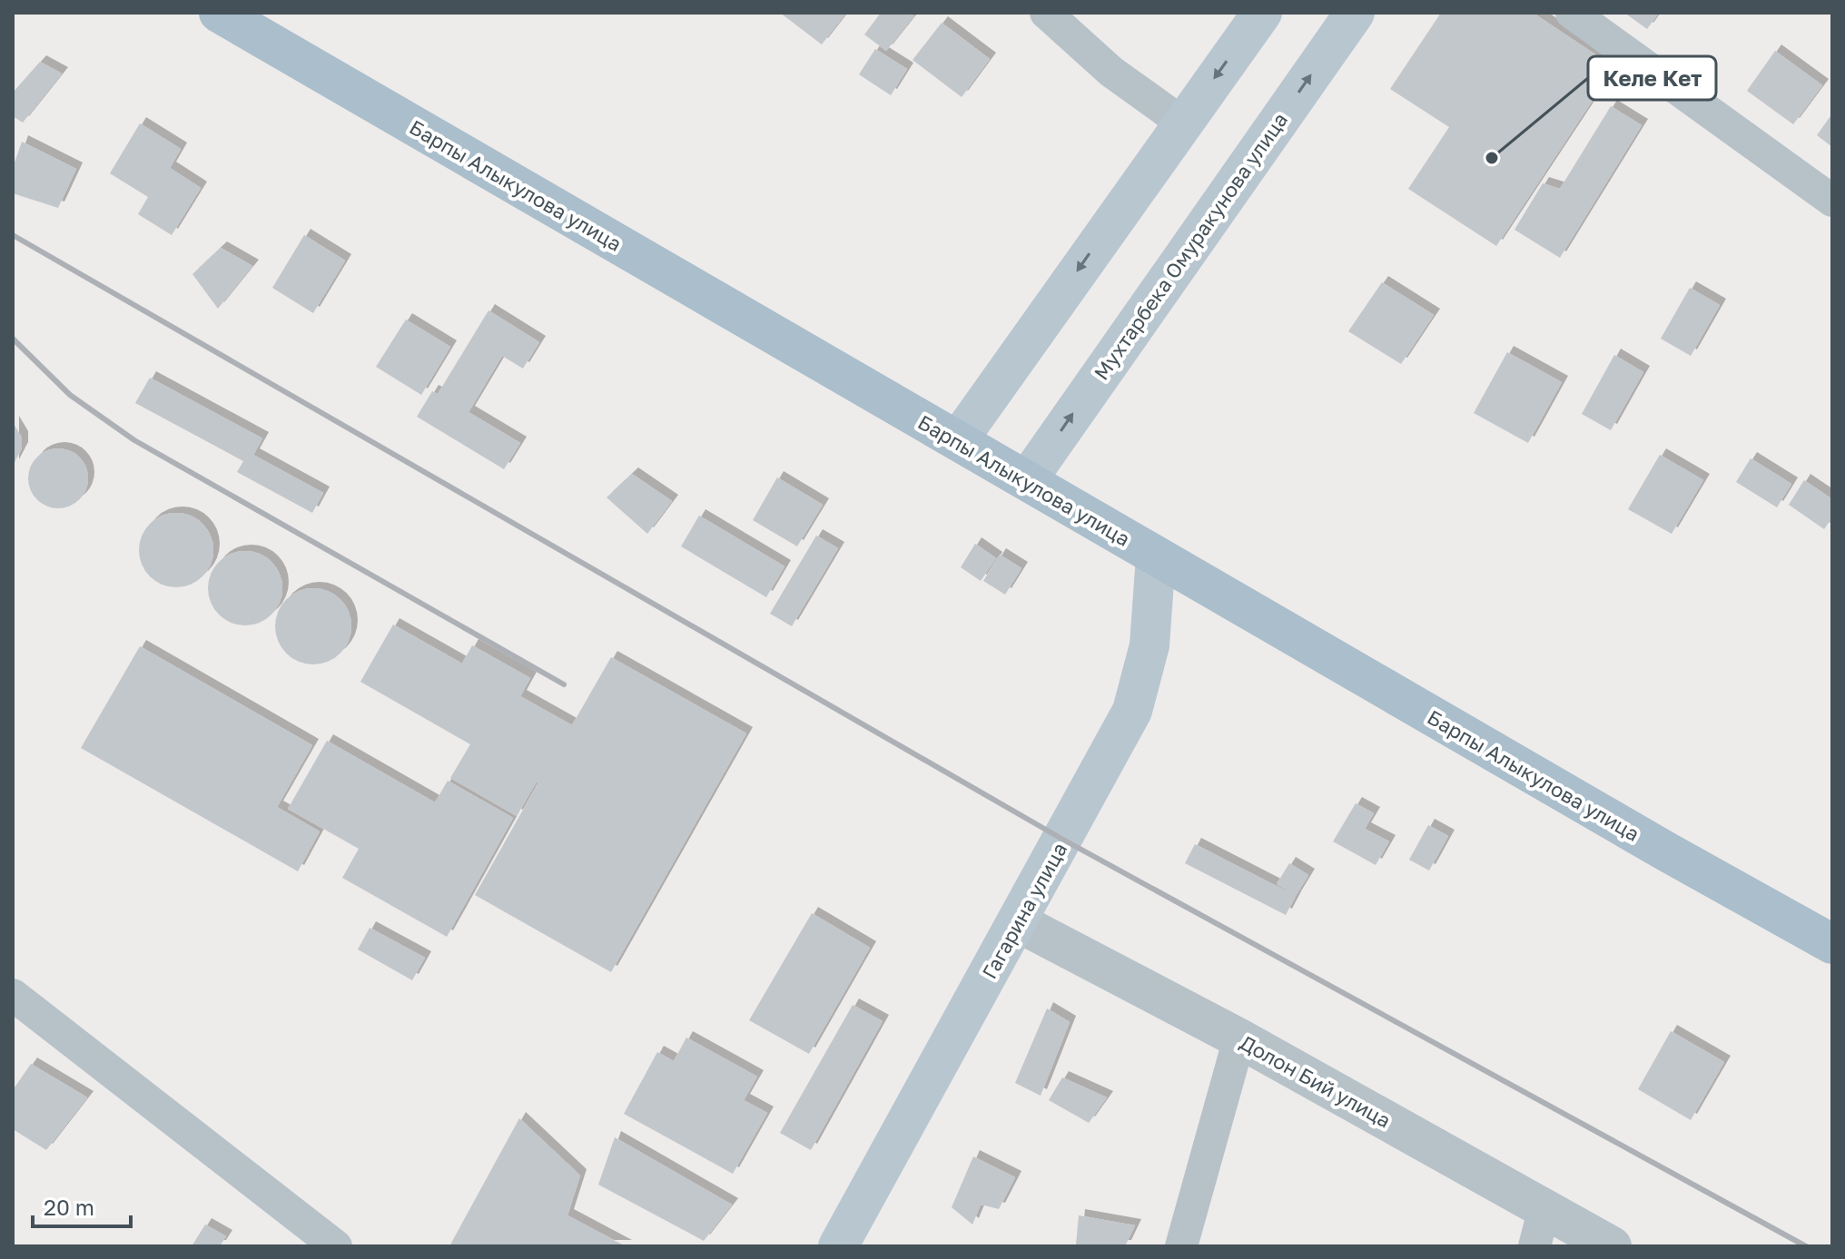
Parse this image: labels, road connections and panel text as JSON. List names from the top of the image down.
{
  "streets": {
    "main road": ["Барпы Алыкулова улица", "Мухтарбека Омуракунова улица", "Гагарина улица"],
    "street": ["Долон Бий улица"]
  },
  "crossings": [
    ["Барпы Алыкулова улица", "Мухтарбека Омуракунова улица"],
    ["Барпы Алыкулова улица", "Гагарина улица"],
    ["Гагарина улица", "Долон Бий улица"]
  ],
  "places": ["Келе Кет"],
  "scale_bar": "20 m"
}
